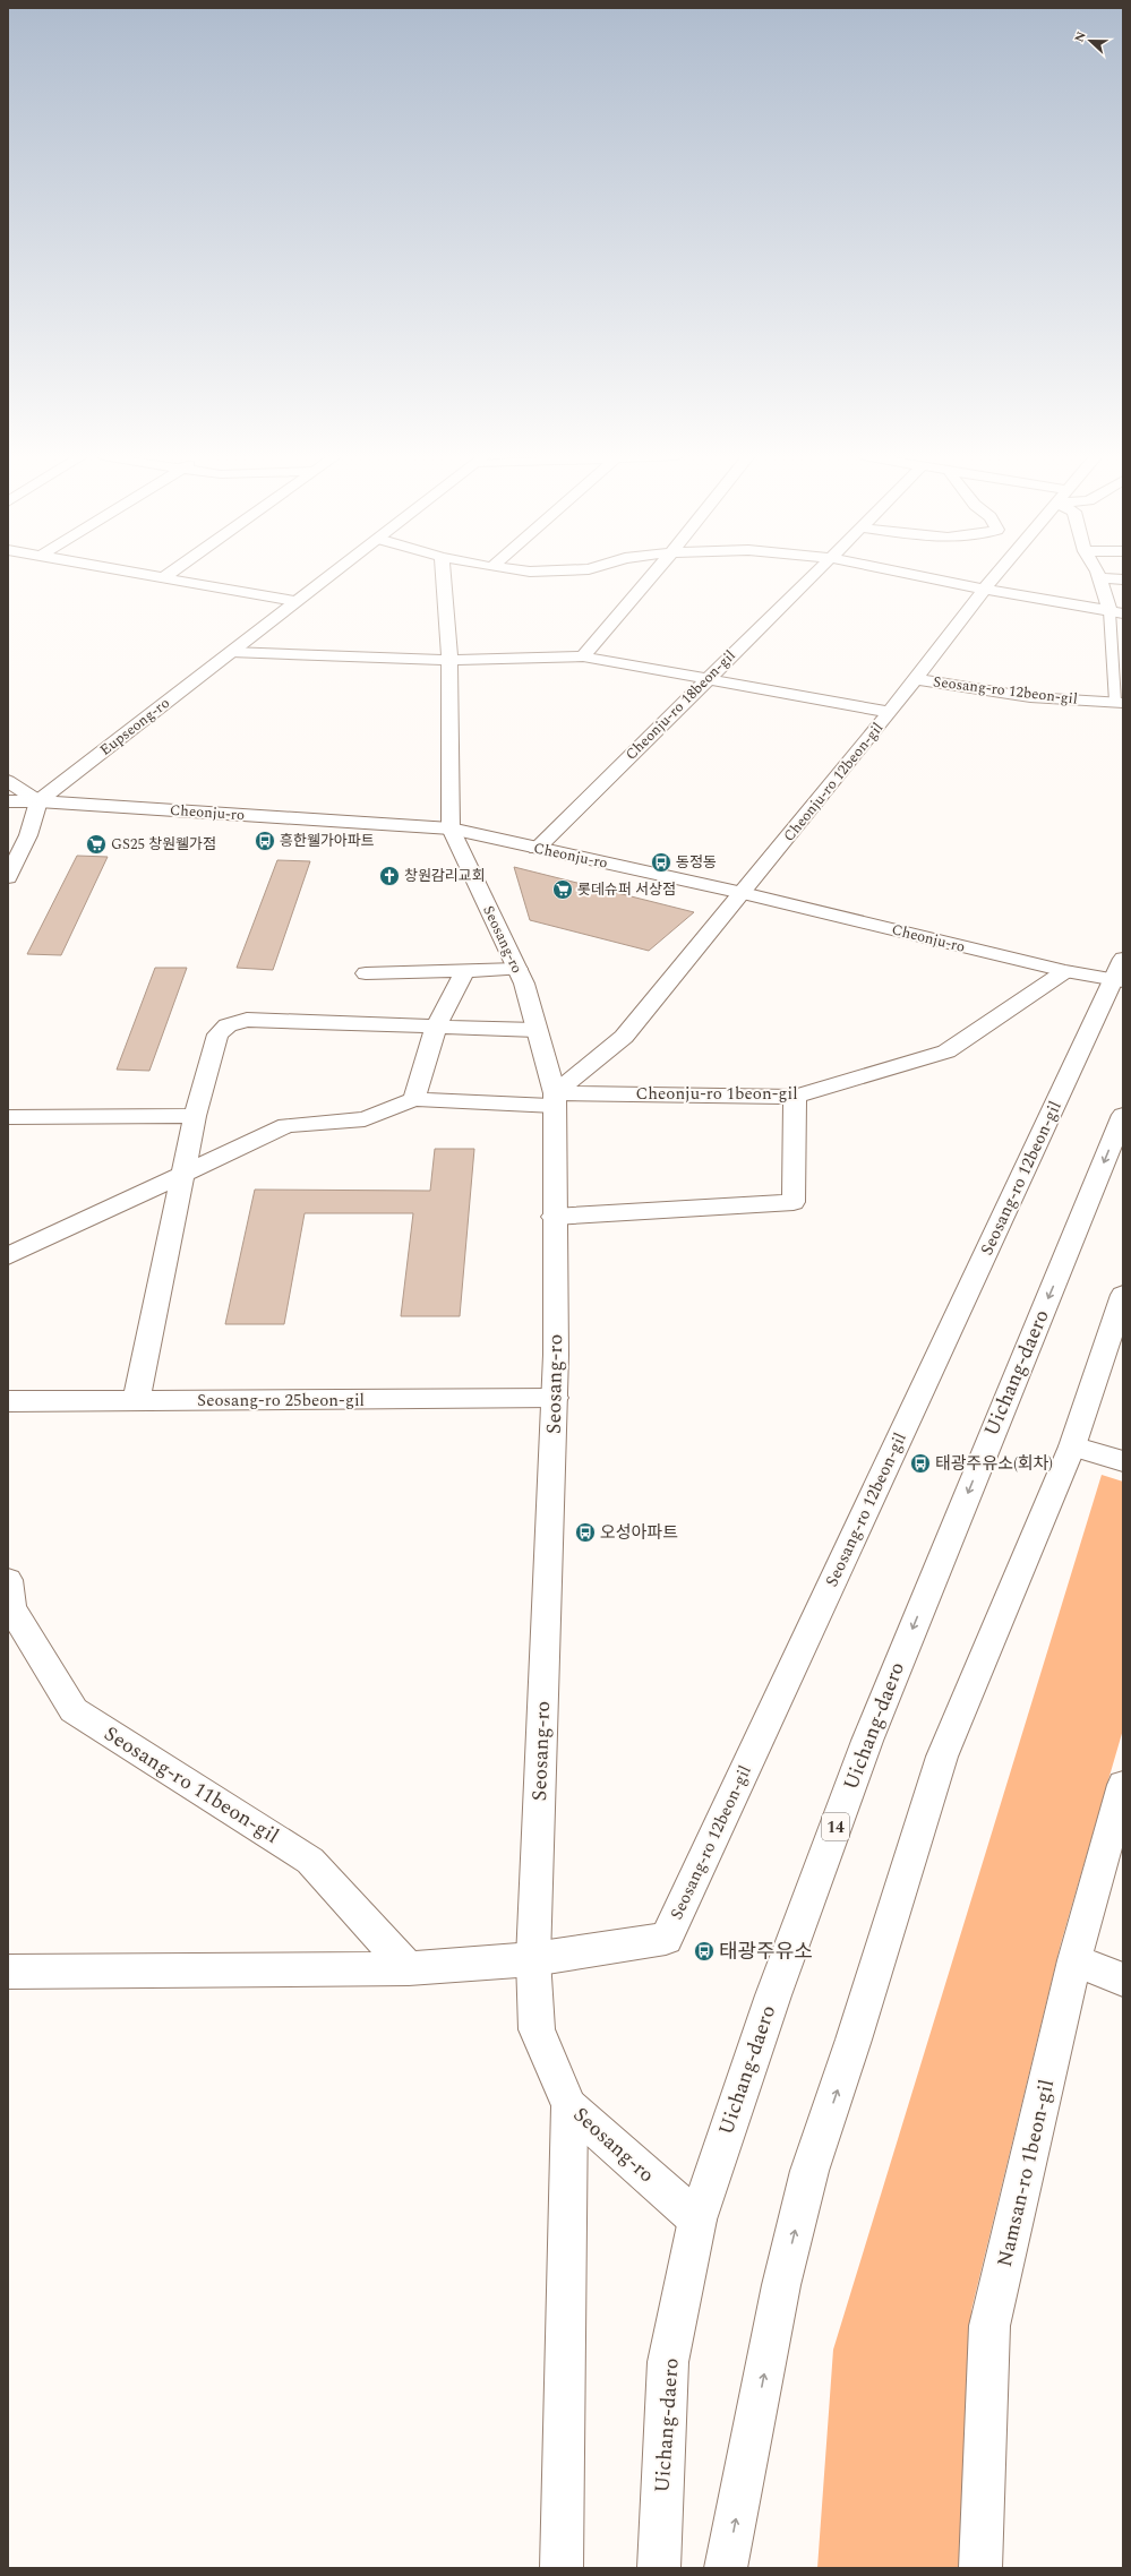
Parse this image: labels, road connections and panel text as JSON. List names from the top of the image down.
{
  "streets": {
    "street": [
      "Seosang-ro 12beon-gil",
      "Cheonju-ro 18beon-gil",
      "Eupseong-ro",
      "Cheonju-ro 12beon-gil",
      "Cheonju-ro",
      "Seosang-ro",
      "Cheonju-ro 1beon-gil",
      "Uichang-daero",
      "Seosang-ro 25beon-gil",
      "Seosang-ro 11beon-gil",
      "14",
      "Namsan-ro 1beon-gil"
    ]
  },
  "crossings": [
    ["Seosang-ro 12beon-gil", "Cheonju-ro 12beon-gil"],
    ["Seosang-ro 12beon-gil", "Cheonju-ro"],
    ["Seosang-ro 12beon-gil", "Seosang-ro"],
    ["Cheonju-ro 18beon-gil", "Cheonju-ro"],
    ["Eupseong-ro", "Cheonju-ro"],
    ["Cheonju-ro 12beon-gil", "Cheonju-ro"],
    ["Cheonju-ro 12beon-gil", "Seosang-ro"],
    ["Cheonju-ro 12beon-gil", "Cheonju-ro 1beon-gil"],
    ["Cheonju-ro", "Seosang-ro"],
    ["Cheonju-ro", "Cheonju-ro 1beon-gil"],
    ["Seosang-ro", "Cheonju-ro 1beon-gil"],
    ["Seosang-ro", "Uichang-daero"],
    ["Seosang-ro", "Seosang-ro 25beon-gil"]
  ],
  "places": {
    "bus stop": [
      "흥한웰가아파트",
      "동정동",
      "태광주유소(회차)",
      "오성아파트",
      "태광주유소"
    ],
    "supermarket": ["GS25 창원웰가점", "롯데슈퍼 서상점"],
    "church": ["창원감리교회"]
  },
  "north": "left"
}
